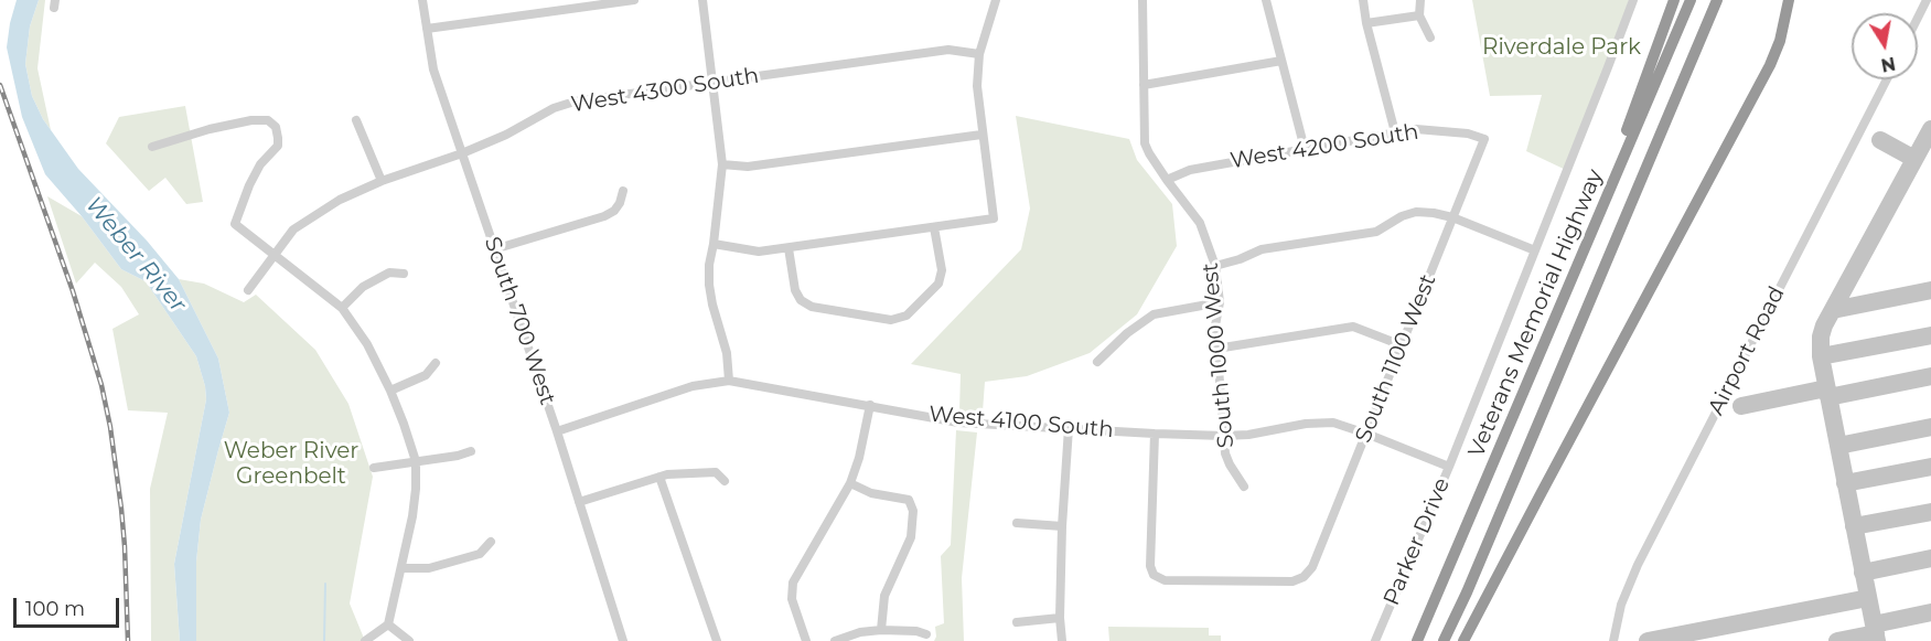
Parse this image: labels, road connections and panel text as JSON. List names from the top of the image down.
{
  "streets": {
    "highway": ["Veterans Memorial Highway"],
    "street": [
      "West 4300 South",
      "West 4200 South",
      "South 700 West",
      "Airport Road",
      "South 1000 West",
      "South 1100 West",
      "West 4100 South",
      "Parker Drive"
    ]
  },
  "crossings": [
    ["West 4300 South", "South 700 West"],
    ["West 4200 South", "South 1000 West"],
    ["West 4200 South", "South 1100 West"],
    ["South 700 West", "West 4100 South"],
    ["South 1000 West", "West 4100 South"],
    ["South 1100 West", "West 4100 South"],
    ["West 4100 South", "Parker Drive"]
  ],
  "water": ["Weber River"],
  "parks": ["Riverdale Park", "Weber River Greenbelt"],
  "scale_bar": "100 m",
  "north": "bottom"
}
